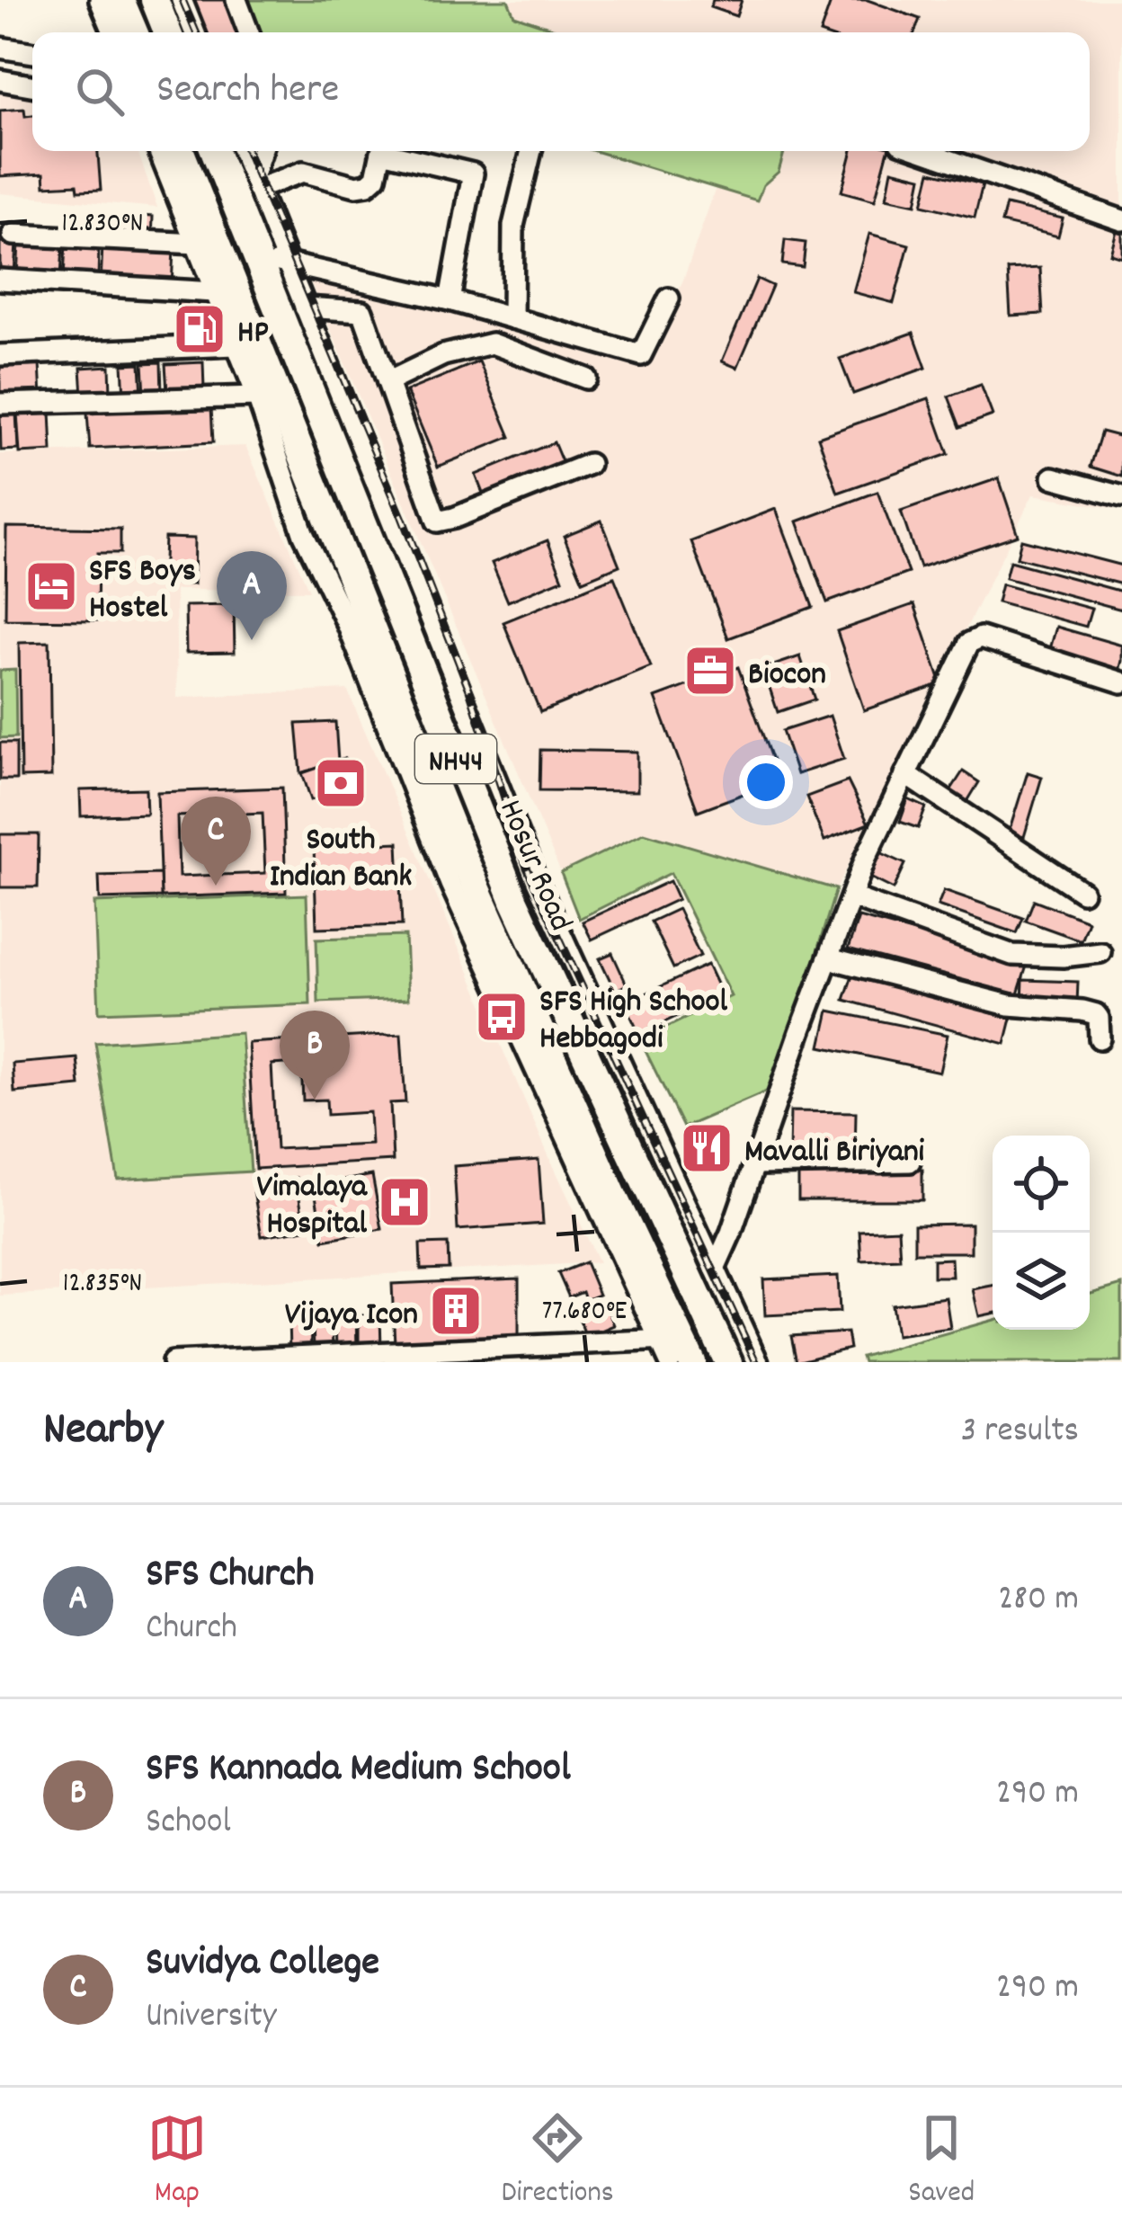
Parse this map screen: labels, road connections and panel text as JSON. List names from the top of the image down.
{
  "streets": {
    "highway": ["NH44", "Hosur Road"]
  },
  "places": {
    "fuel station": ["HP"],
    "hotel": ["SFS Boys Hostel"],
    "office": ["Biocon"],
    "bank": ["South Indian Bank"],
    "bus stop": ["SFS High School Hebbagodi"],
    "restaurant": ["Mavalli Biriyani"],
    "hospital": ["Vimalaya Hospital"],
    "building": ["Vijaya Icon"]
  },
  "page": {
    "search": "Search here",
    "pins": ["A", "C", "B"],
    "heading": ["Nearby", "3 results"],
    "list": [
      {
        "mark": "A",
        "name": "SFS Church",
        "note": "Church",
        "value": "280 m"
      },
      {
        "mark": "B",
        "name": "SFS Kannada Medium School",
        "note": "School",
        "value": "290 m"
      },
      {
        "mark": "C",
        "name": "Suvidya College",
        "note": "University",
        "value": "290 m"
      }
    ],
    "nav": ["Map", "Directions", "Saved"]
  },
  "coordinates": ["12.830°N", "12.835°N", "77.680°E"]
}
